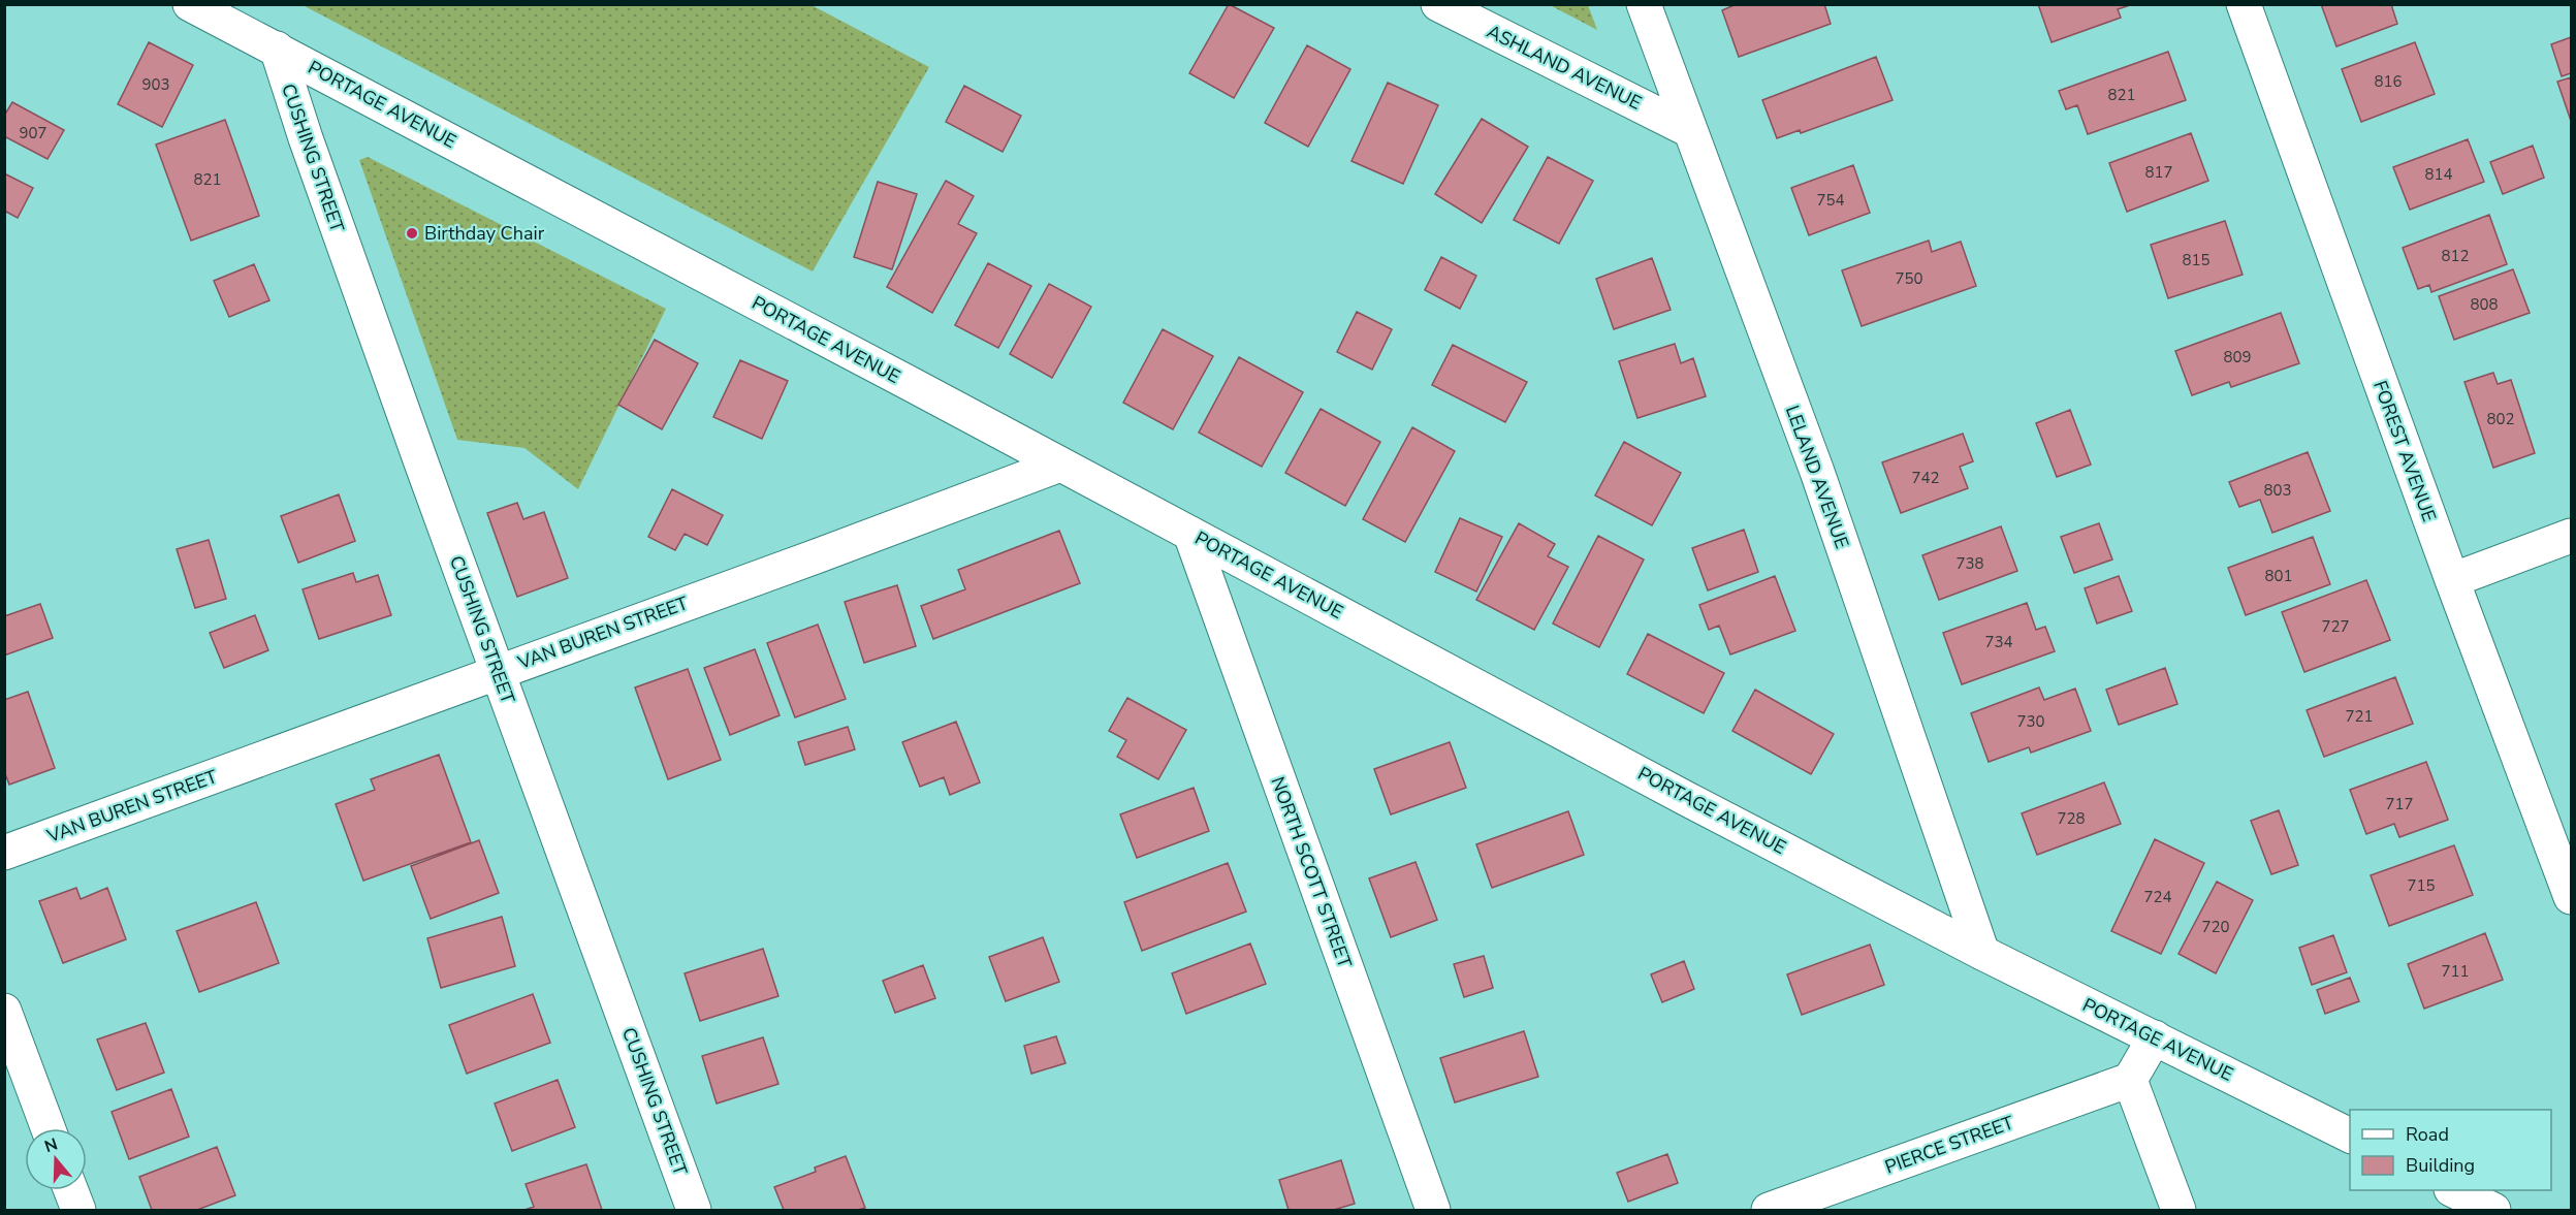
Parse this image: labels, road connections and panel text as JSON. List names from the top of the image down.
{
  "streets": {
    "street": [
      "ASHLAND AVENUE",
      "PORTAGE AVENUE",
      "CUSHING STREET",
      "FOREST AVENUE",
      "LELAND AVENUE",
      "VAN BUREN STREET",
      "NORTH SCOTT STREET",
      "PIERCE STREET"
    ]
  },
  "crossings": [
    ["ASHLAND AVENUE", "LELAND AVENUE"],
    ["PORTAGE AVENUE", "CUSHING STREET"],
    ["PORTAGE AVENUE", "LELAND AVENUE"],
    ["PORTAGE AVENUE", "VAN BUREN STREET"],
    ["PORTAGE AVENUE", "NORTH SCOTT STREET"],
    ["CUSHING STREET", "VAN BUREN STREET"]
  ],
  "places": ["Birthday Chair"],
  "house_numbers": [
    "816",
    "903",
    "821",
    "907",
    "817",
    "814",
    "821",
    "754",
    "812",
    "815",
    "750",
    "808",
    "809",
    "802",
    "742",
    "803",
    "738",
    "801",
    "727",
    "734",
    "721",
    "730",
    "717",
    "728",
    "715",
    "724",
    "720",
    "711"
  ],
  "legend": ["Road", "Building"],
  "north": "top"
}
